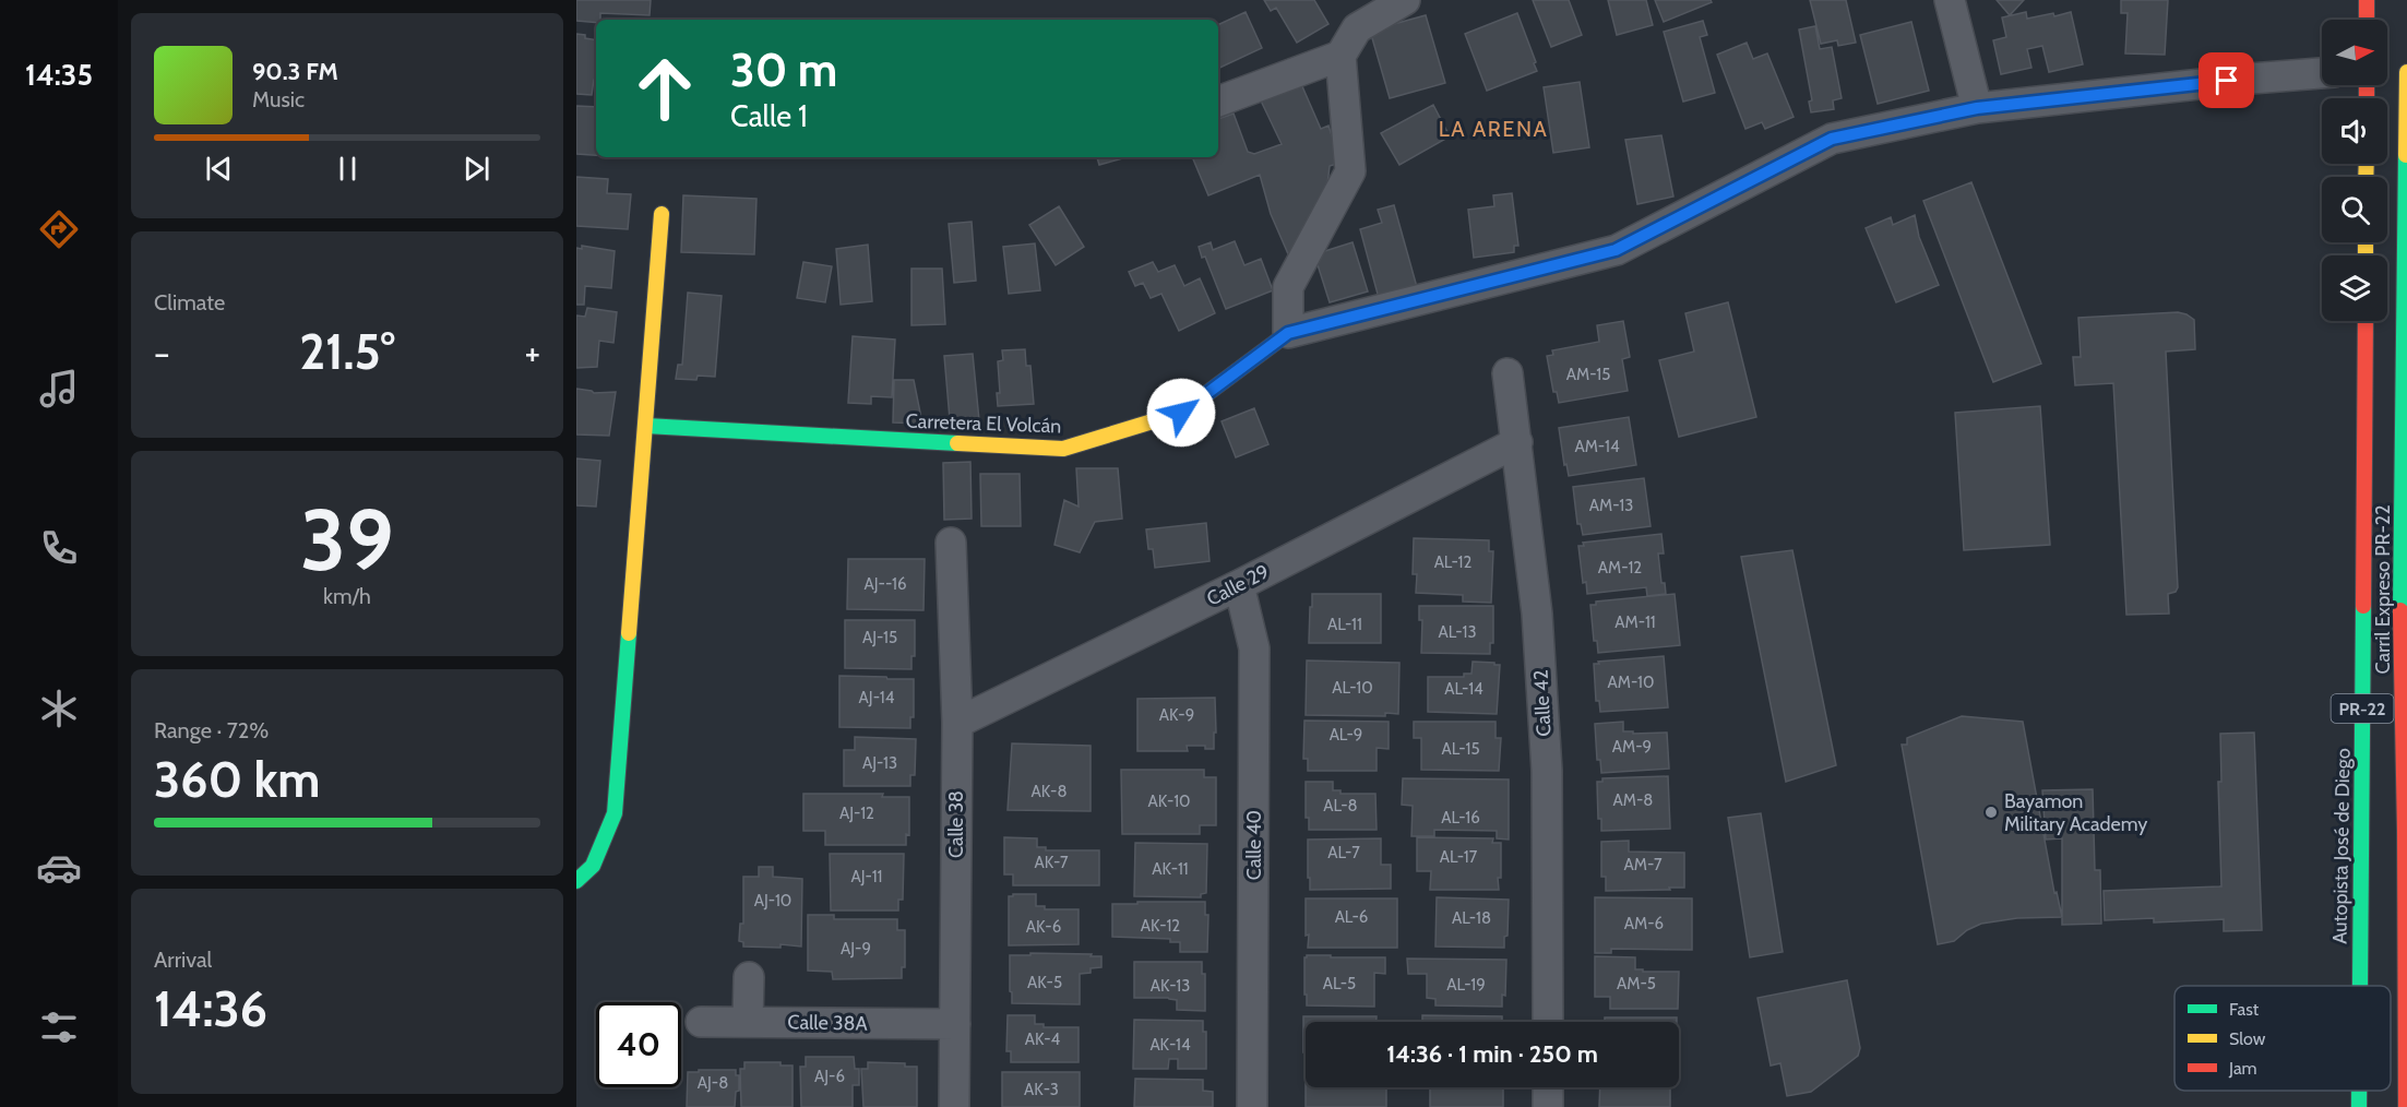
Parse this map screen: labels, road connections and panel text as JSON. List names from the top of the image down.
{
  "streets": {
    "main road": [
      "Carretera El Volcán",
      "Carril Expreso PR-22",
      "PR-22",
      "Autopista José de Diego"
    ],
    "street": [
      "Calle 29",
      "Calle 42",
      "Calle 38",
      "Calle 40",
      "Calle 38A"
    ]
  },
  "crossings": [
    ["Calle 29", "Calle 42"],
    ["Calle 29", "Calle 38"],
    ["Calle 29", "Calle 40"],
    ["Calle 38", "Calle 38A"]
  ],
  "districts": ["LA ARENA"],
  "places": ["Bayamon Military Academy"],
  "house_numbers": [
    "AM-15",
    "AM-14",
    "AM-13",
    "AL-12",
    "AM-12",
    "AJ--16",
    "AM-11",
    "AL-11",
    "AL-13",
    "AJ-15",
    "AM-10",
    "AL-10",
    "AL-14",
    "AJ-14",
    "AK-9",
    "AL-9",
    "AM-9",
    "AL-15",
    "AJ-13",
    "AK-8",
    "AM-8",
    "AK-10",
    "AL-8",
    "AJ-12",
    "AL-16",
    "AL-7",
    "AL-17",
    "AK-7",
    "AM-7",
    "AK-11",
    "AJ-11",
    "AJ-10",
    "AL-6",
    "AL-18",
    "AM-6",
    "AK-12",
    "AK-6",
    "AJ-9",
    "AK-5",
    "AL-5",
    "AM-5",
    "AL-19",
    "AK-13",
    "AK-4",
    "AK-14",
    "AJ-6",
    "AJ-8",
    "AK-3"
  ],
  "legend": ["Fast", "Slow", "Jam"],
  "north": "right",
  "page": {
    "tabs": "14:35",
    "turn": ["30 m", "Calle 1"],
    "song": ["90.3 FM", "Music"],
    "tile": [
      "Climate",
      ["39", "km/h"],
      ["Range · 72%", "360 km"],
      ["Arrival", "14:36"]
    ],
    "heat": ["−", "21.5°", "+"],
    "limit": "40",
    "trip": "14:36 · 1 min · 250 m"
  }
}
